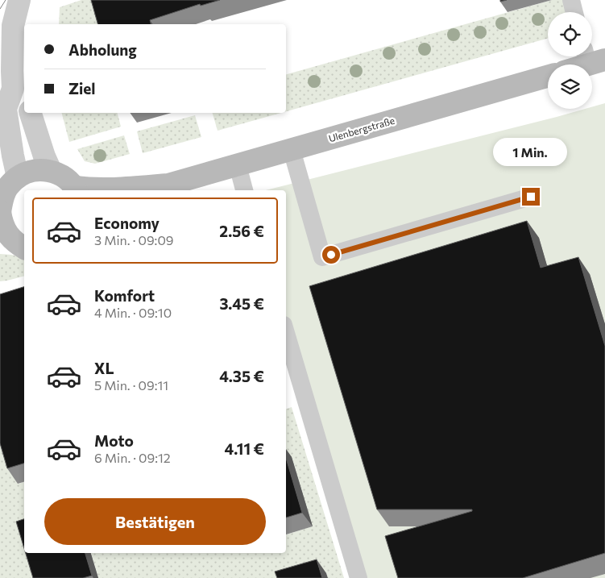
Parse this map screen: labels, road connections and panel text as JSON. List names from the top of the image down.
{
  "streets": {
    "street": ["Ulenbergstraße"]
  },
  "page": {
    "banner": ["Abholung", "Ziel"],
    "bubble": "1 Min.",
    "list": [
      {
        "name": "Economy",
        "note": "3 Min. · 09:09",
        "value": "2.56 €"
      },
      {
        "name": "Komfort",
        "note": "4 Min. · 09:10",
        "value": "3.45 €"
      },
      {
        "name": "XL",
        "note": "5 Min. · 09:11",
        "value": "4.35 €"
      },
      {
        "name": "Moto",
        "note": "6 Min. · 09:12",
        "value": "4.11 €"
      }
    ],
    "buttons": "Bestätigen"
  }
}
